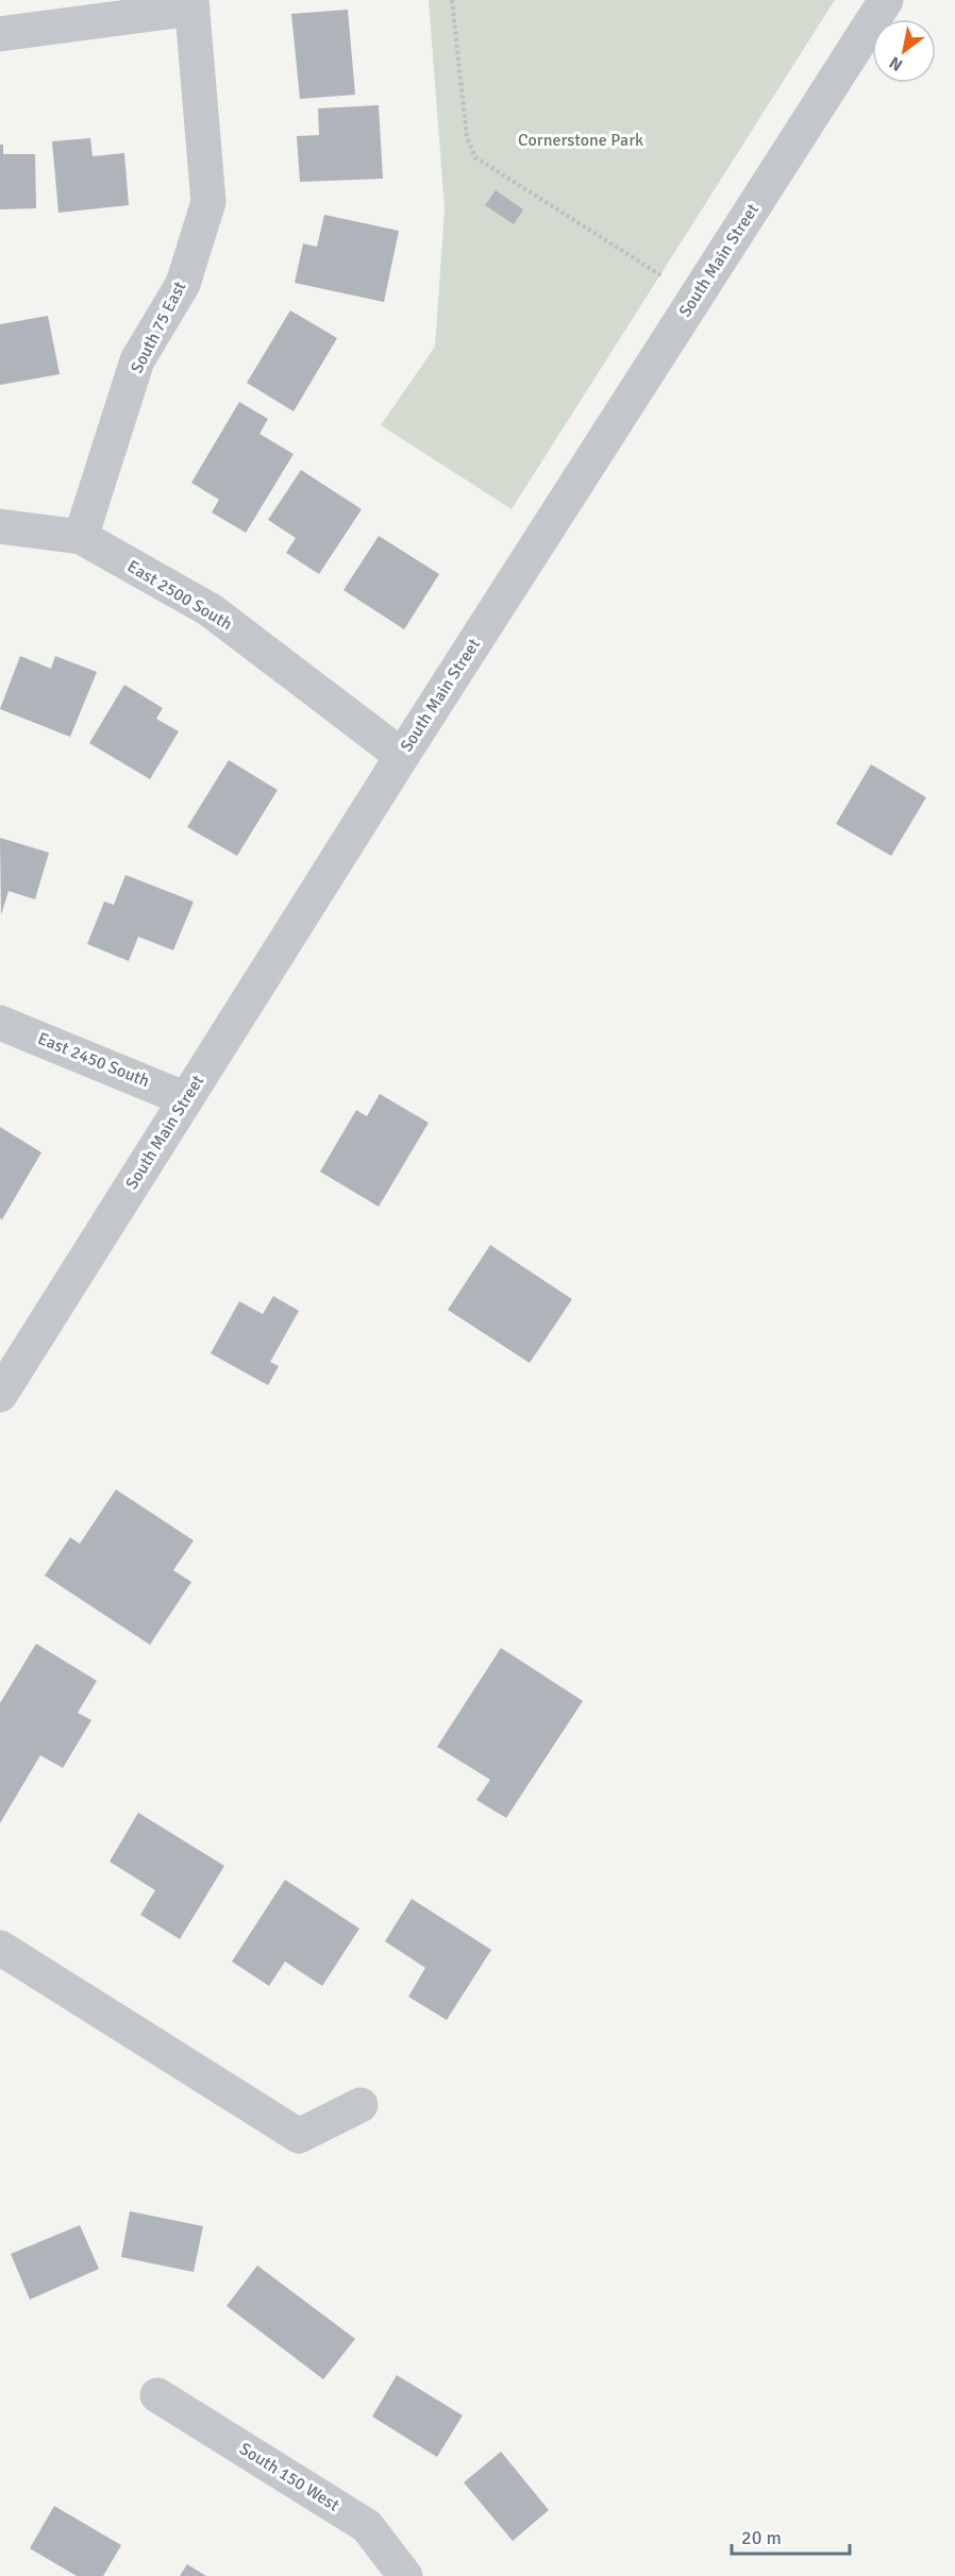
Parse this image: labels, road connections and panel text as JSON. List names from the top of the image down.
{
  "streets": {
    "street": [
      "South Main Street",
      "South 75 East",
      "East 2500 South",
      "East 2450 South",
      "South 150 West"
    ]
  },
  "crossings": [
    ["South Main Street", "East 2500 South"],
    ["South Main Street", "East 2450 South"],
    ["South 75 East", "East 2500 South"]
  ],
  "parks": ["Cornerstone Park"],
  "scale_bar": "20 m",
  "north": "bottom left"
}
